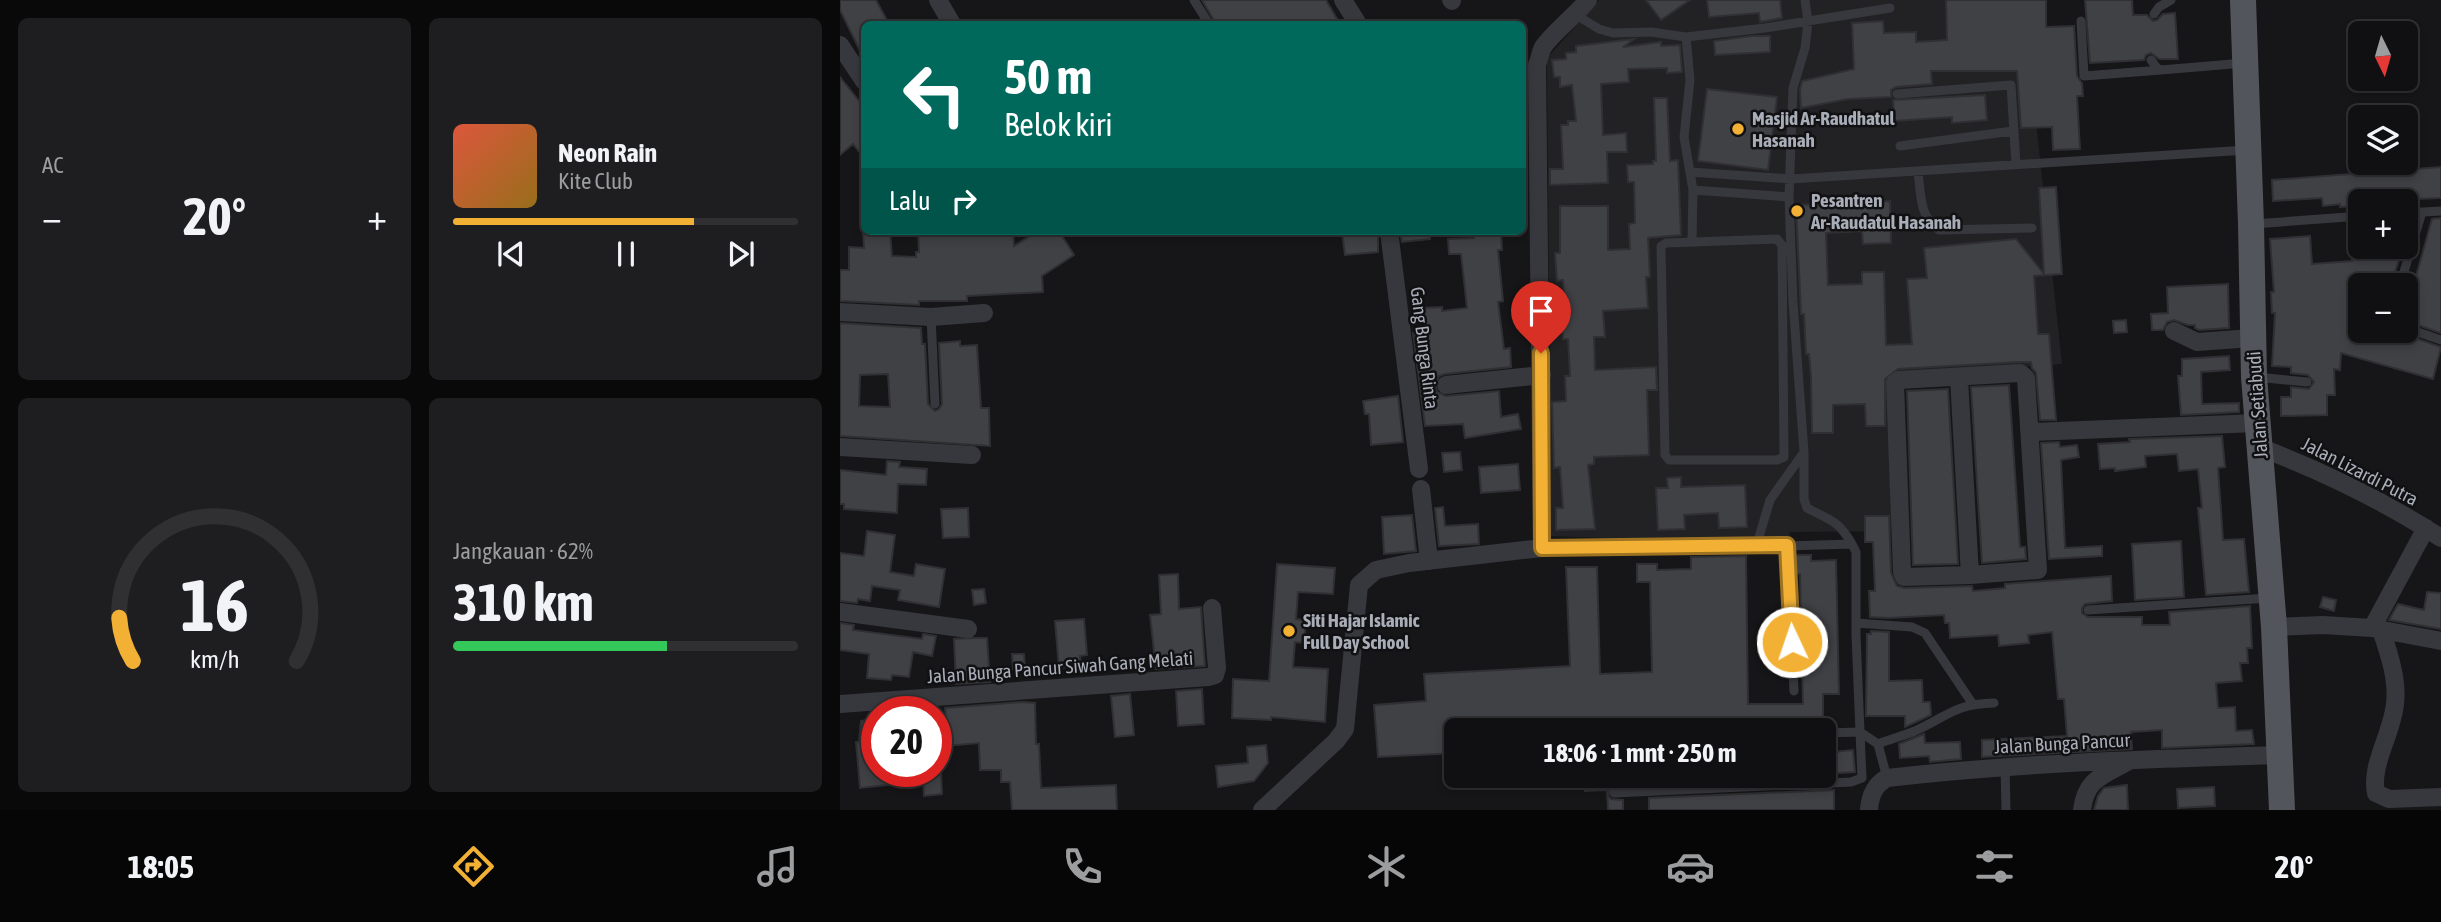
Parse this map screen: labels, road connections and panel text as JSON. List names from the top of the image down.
{
  "streets": {
    "main road": ["Jalan Setiabudi"],
    "street": [
      "Gang Bunga Rinta",
      "Jalan Lizardi Putra",
      "Jalan Bunga Pancur Siwah Gang Melati",
      "Jalan Bunga Pancur"
    ]
  },
  "crossings": [
    ["Jalan Setiabudi", "Jalan Lizardi Putra"],
    ["Jalan Setiabudi", "Jalan Bunga Pancur"]
  ],
  "places": ["Masjid Ar-Raudhatul Hasanah", "Pesantren Ar-Raudatul Hasanah", "Siti Hajar Islamic Full Day School"],
  "north": "bottom",
  "page": {
    "tile": [
      "AC",
      ["Jangkauan · 62%", "310 km"]
    ],
    "map_buttons": ["+", "−"],
    "turn": ["50 m", "Belok kiri"],
    "song": ["Neon Rain", "Kite Club"],
    "then": "Lalu",
    "heat": ["−", "20°", "+"],
    "limit": "20",
    "trip": "18:06 · 1 mnt · 250 m",
    "tabs": ["18:05", "20°"],
    "gauge": ["16", "km/h"]
  }
}
